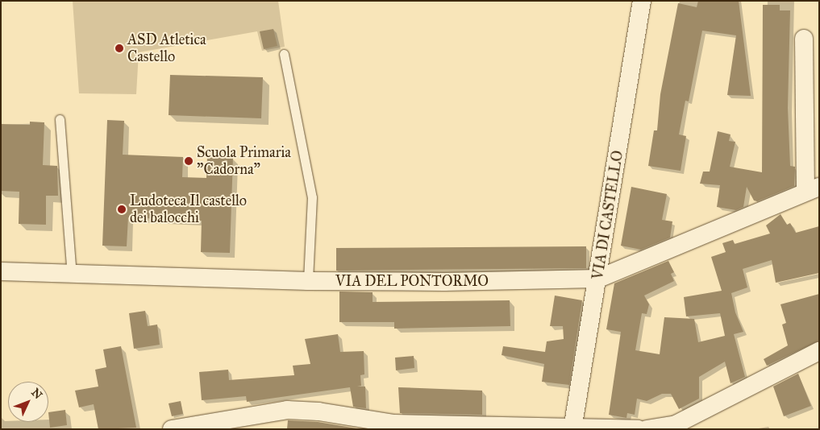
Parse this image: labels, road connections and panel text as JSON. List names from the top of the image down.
{
  "streets": {
    "street": ["VIA DI CASTELLO", "VIA DEL PONTORMO"]
  },
  "crossings": [
    ["VIA DI CASTELLO", "VIA DEL PONTORMO"]
  ],
  "places": ["ASD Atletica Castello", "Scuola Primaria \"Cadorna\"", "Ludoteca Il castello dei balocchi"],
  "north": "top right"
}
